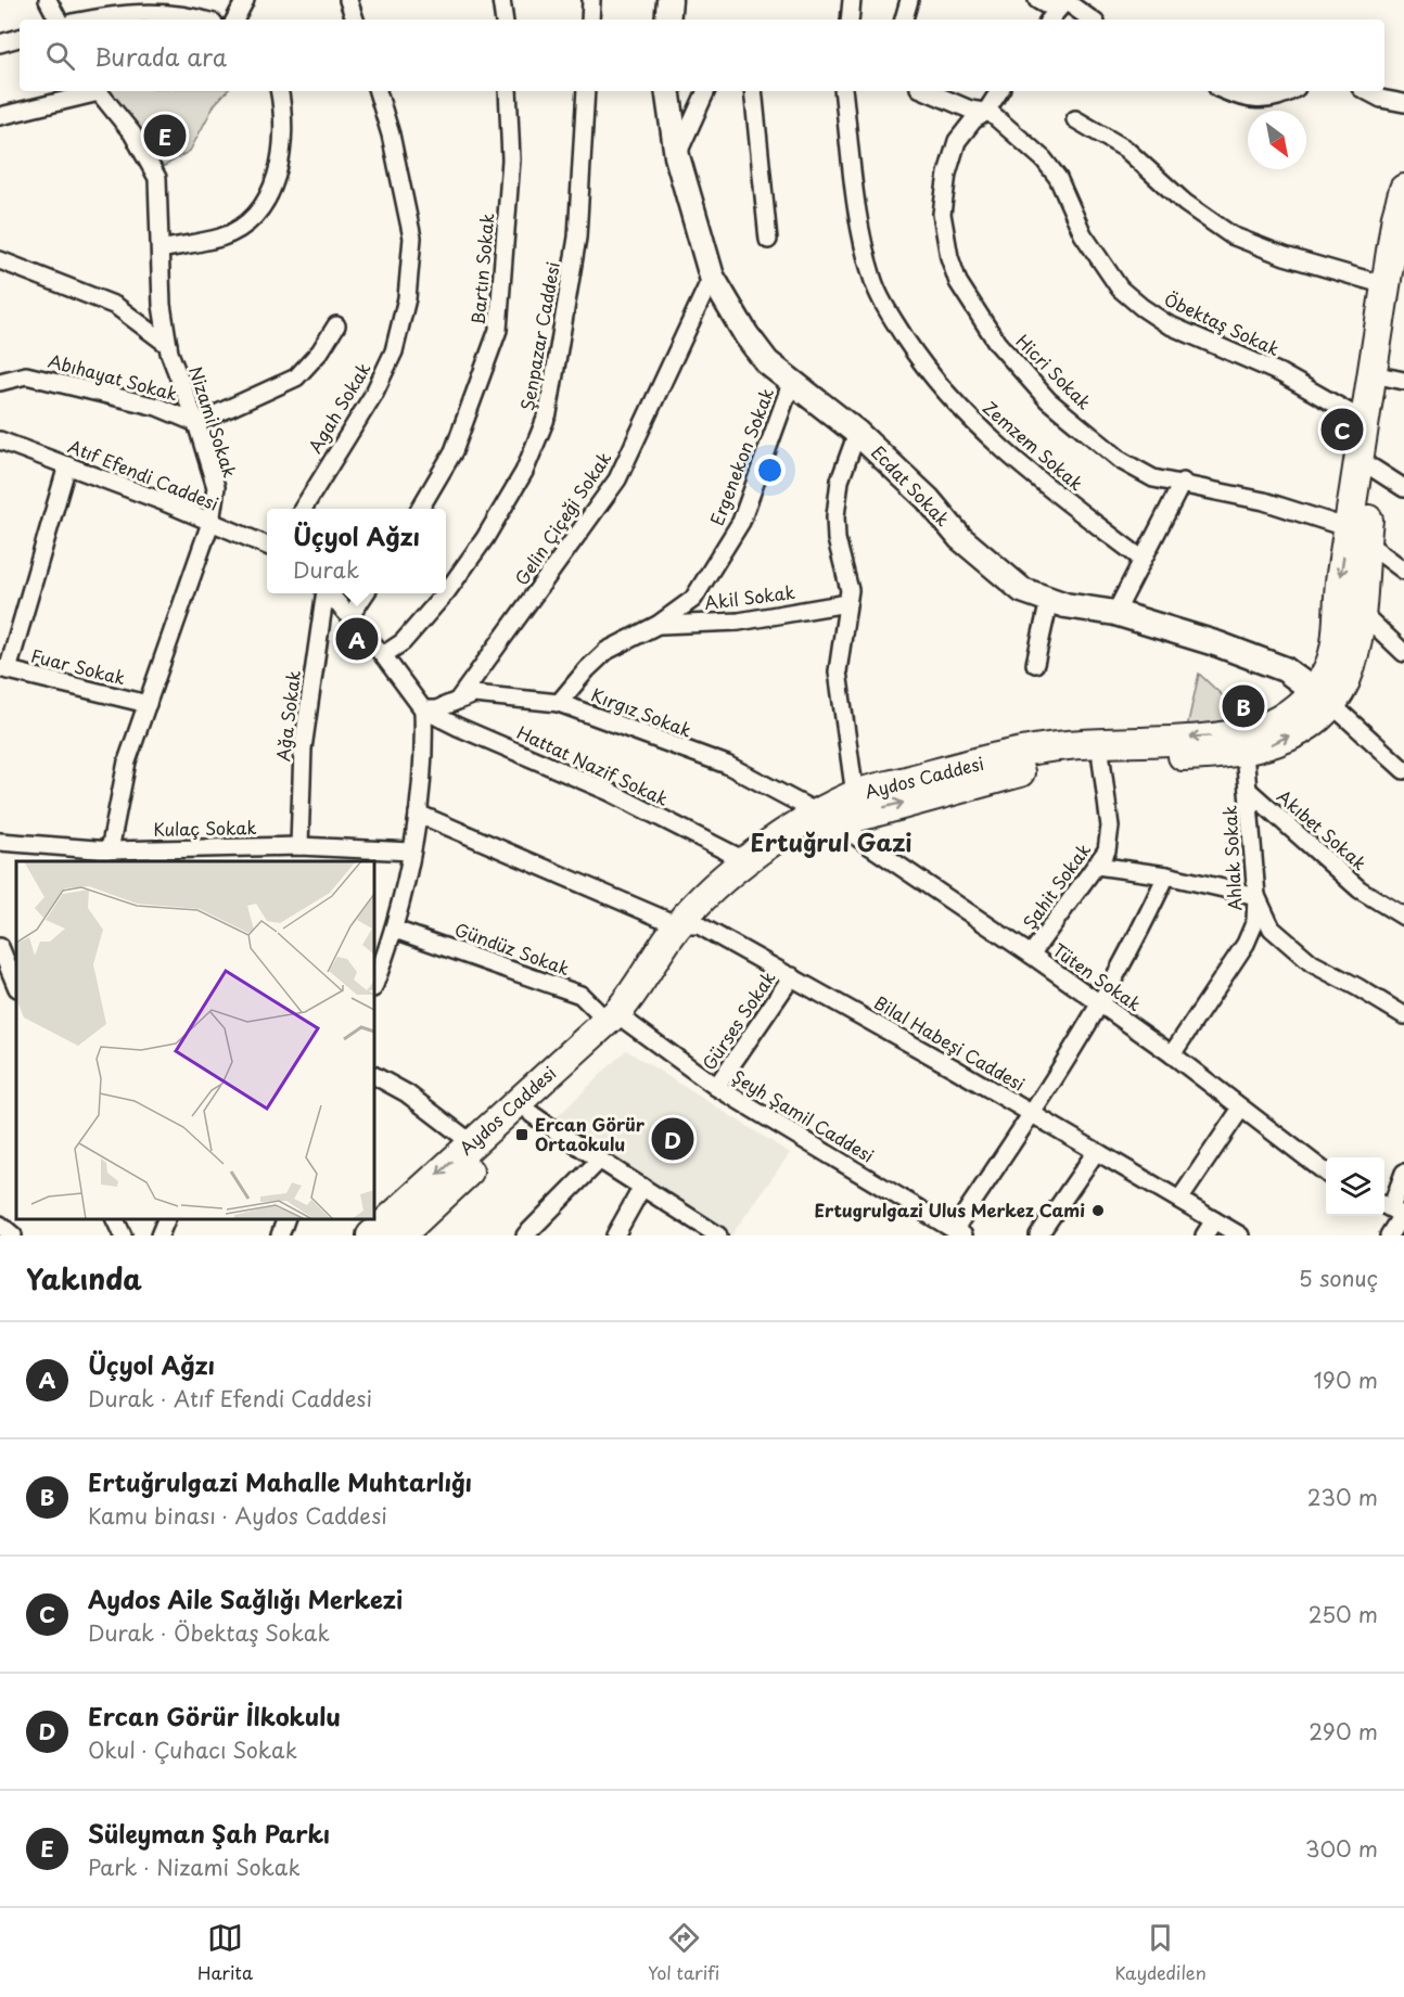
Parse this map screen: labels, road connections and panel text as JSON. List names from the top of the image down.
{
  "streets": {
    "main road": ["Aydos Caddesi"],
    "street": [
      "Bartın Sokak",
      "Öbektaş Sokak",
      "Şenpazar Caddesi",
      "Hicri Sokak",
      "Abıhayat Sokak",
      "Agah Sokak",
      "Nizami Sokak",
      "Zemzem Sokak",
      "Ergenekon Sokak",
      "Atıf Efendi Caddesi",
      "Ecdat Sokak",
      "Gelin Çiçeği Sokak",
      "Akil Sokak",
      "Fuar Sokak",
      "Kırgız Sokak",
      "Ağa Sokak",
      "Hattat Nazif Sokak",
      "Kulaç Sokak",
      "Akıbet Sokak",
      "Ahlak Sokak",
      "Şahit Sokak",
      "Gündüz Sokak",
      "Tüten Sokak",
      "Gürses Sokak",
      "Bilal Habeşi Caddesi",
      "Şeyh Şamil Caddesi"
    ]
  },
  "crossings": [
    ["Öbektaş Sokak", "Hicri Sokak"],
    ["Öbektaş Sokak", "Aydos Caddesi"],
    ["Hicri Sokak", "Aydos Caddesi"],
    ["Abıhayat Sokak", "Nizami Sokak"],
    ["Nizami Sokak", "Atıf Efendi Caddesi"],
    ["Nizami Sokak", "Fuar Sokak"],
    ["Nizami Sokak", "Kulaç Sokak"],
    ["Ergenekon Sokak", "Ecdat Sokak"],
    ["Ergenekon Sokak", "Akil Sokak"],
    ["Ergenekon Sokak", "Kırgız Sokak"],
    ["Ecdat Sokak", "Gelin Çiçeği Sokak"],
    ["Ecdat Sokak", "Aydos Caddesi"],
    ["Gelin Çiçeği Sokak", "Kırgız Sokak"],
    ["Kırgız Sokak", "Hattat Nazif Sokak"],
    ["Kırgız Sokak", "Aydos Caddesi"],
    ["Kırgız Sokak", "Tüten Sokak"],
    ["Ağa Sokak", "Kulaç Sokak"],
    ["Hattat Nazif Sokak", "Aydos Caddesi"],
    ["Aydos Caddesi", "Ahlak Sokak"],
    ["Aydos Caddesi", "Şahit Sokak"],
    ["Aydos Caddesi", "Gündüz Sokak"],
    ["Aydos Caddesi", "Tüten Sokak"],
    ["Aydos Caddesi", "Bilal Habeşi Caddesi"],
    ["Aydos Caddesi", "Şeyh Şamil Caddesi"],
    ["Akıbet Sokak", "Ahlak Sokak"],
    ["Ahlak Sokak", "Tüten Sokak"],
    ["Şahit Sokak", "Tüten Sokak"],
    ["Gündüz Sokak", "Şeyh Şamil Caddesi"],
    ["Gürses Sokak", "Bilal Habeşi Caddesi"],
    ["Gürses Sokak", "Şeyh Şamil Caddesi"]
  ],
  "districts": ["Ertuğrul Gazi"],
  "places": {
    "transit": ["Ercan Görür Ortaokulu"],
    "other": ["Ertugrulgazi Ulus Merkez Cami"]
  },
  "north": "bottom right",
  "page": {
    "search": "Burada ara",
    "pins": [
      "E",
      "C",
      "A",
      "B",
      "D"
    ],
    "popup": ["Üçyol Ağzı", "Durak"],
    "heading": ["Yakında", "5 sonuç"],
    "list": [
      {
        "mark": "A",
        "name": "Üçyol Ağzı",
        "note": "Durak · Atıf Efendi Caddesi",
        "value": "190 m"
      },
      {
        "mark": "B",
        "name": "Ertuğrulgazi Mahalle Muhtarlığı",
        "note": "Kamu binası · Aydos Caddesi",
        "value": "230 m"
      },
      {
        "mark": "C",
        "name": "Aydos Aile Sağlığı Merkezi",
        "note": "Durak · Öbektaş Sokak",
        "value": "250 m"
      },
      {
        "mark": "D",
        "name": "Ercan Görür İlkokulu",
        "note": "Okul · Çuhacı Sokak",
        "value": "290 m"
      },
      {
        "mark": "E",
        "name": "Süleyman Şah Parkı",
        "note": "Park · Nizami Sokak",
        "value": "300 m"
      }
    ],
    "nav": ["Harita", "Yol tarifi", "Kaydedilen"]
  }
}
